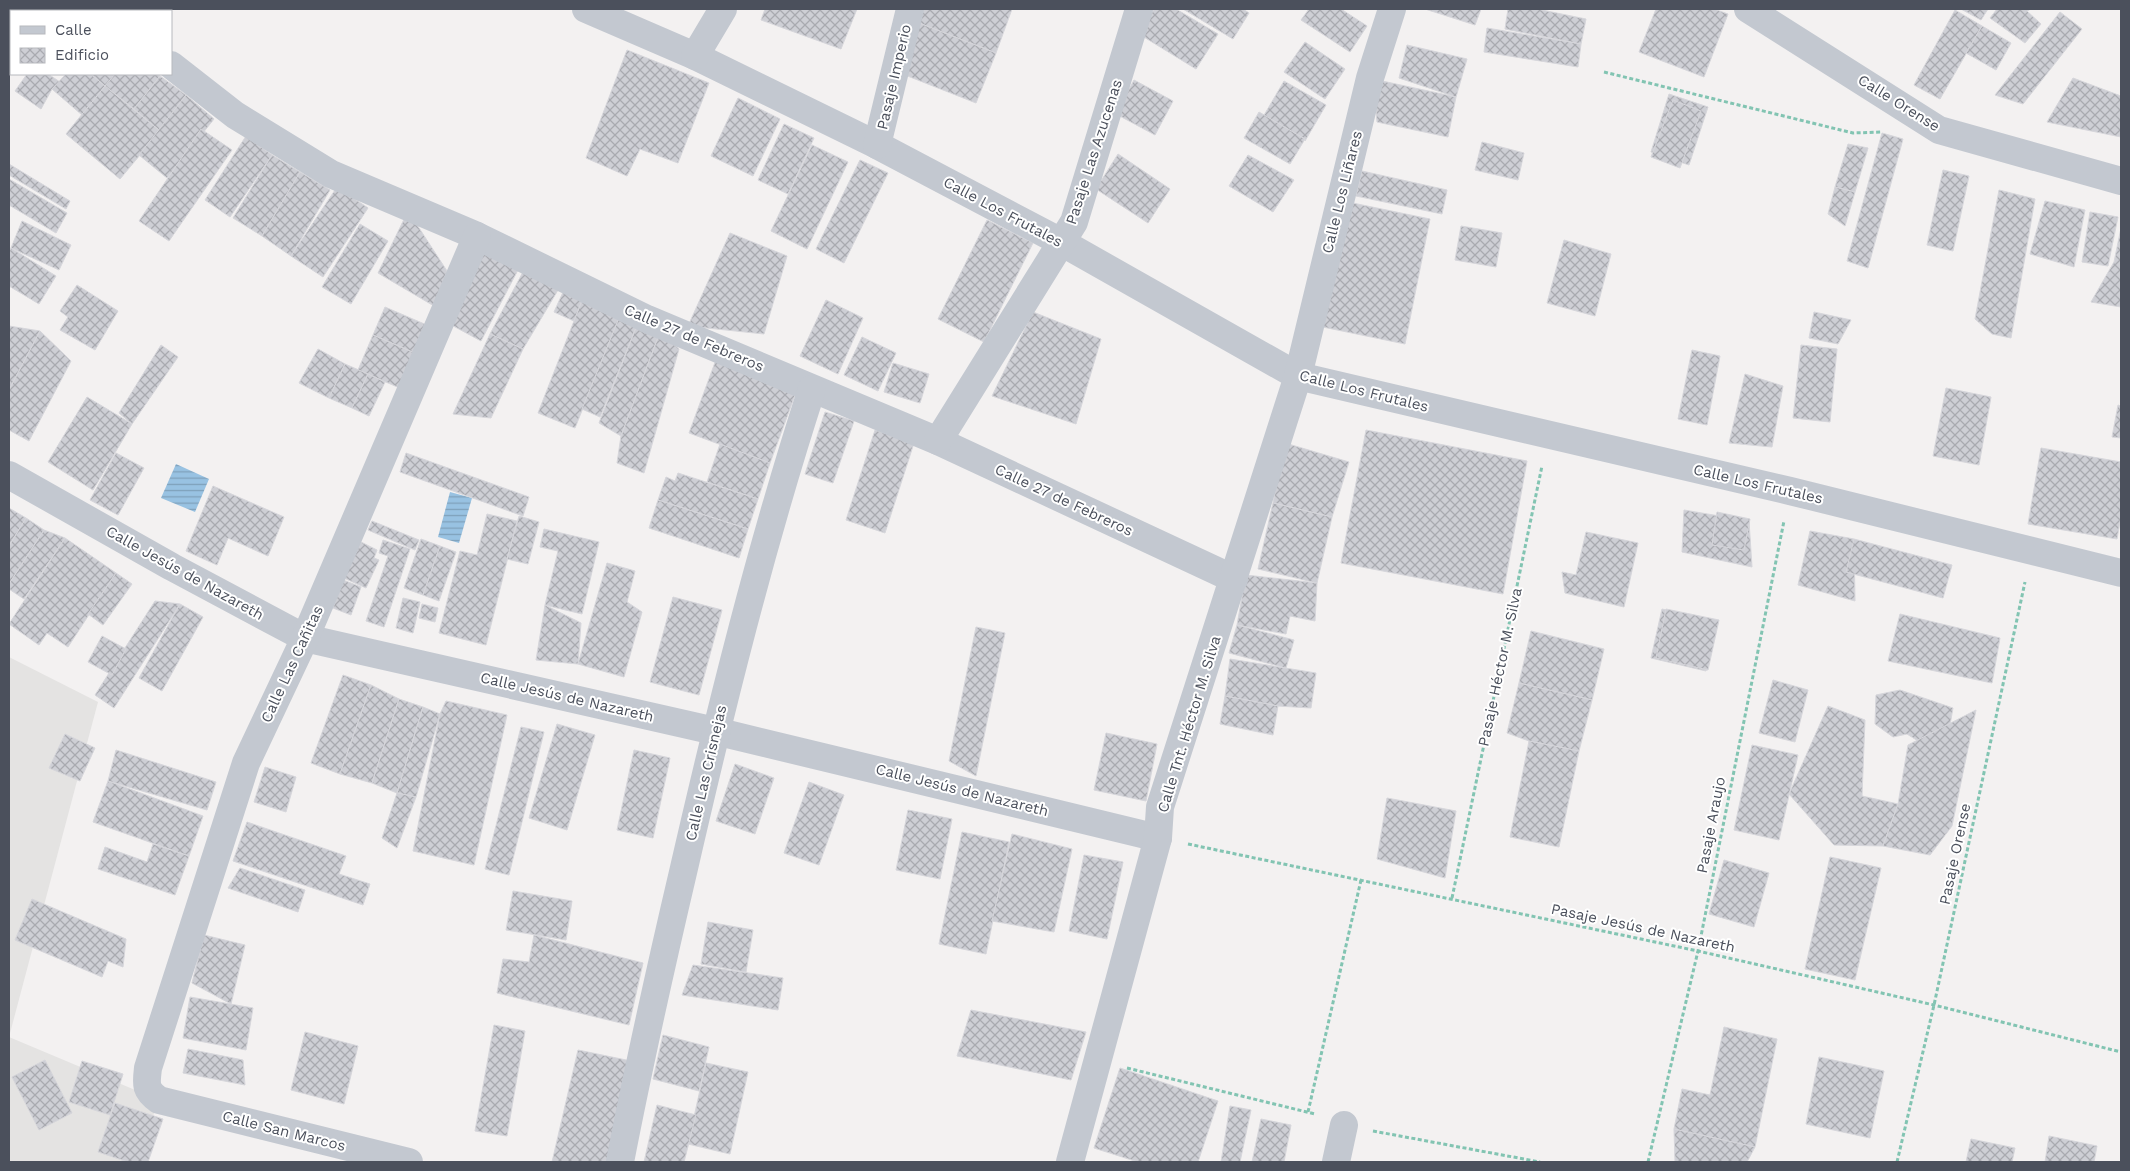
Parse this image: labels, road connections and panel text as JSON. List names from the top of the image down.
{
  "streets": {
    "street": [
      "Pasaje Imperio",
      "Calle Orense",
      "Pasaje Las Azucenas",
      "Calle Los Liñares",
      "Calle Los Frutales",
      "Calle 27 de Febreros",
      "Calle Jesús de Nazareth",
      "Calle Las Cañitas",
      "Calle Tnt. Héctor M. Silva",
      "Calle Las Crisnejas",
      "Calle San Marcos"
    ],
    "path": [
      "Pasaje Héctor M. Silva",
      "Pasaje Araujo",
      "Pasaje Orense",
      "Pasaje Jesús de Nazareth"
    ]
  },
  "crossings": [
    ["Pasaje Imperio", "Calle Los Frutales"],
    ["Pasaje Las Azucenas", "Calle Los Frutales"],
    ["Pasaje Las Azucenas", "Calle 27 de Febreros"],
    ["Calle Los Liñares", "Calle Los Frutales"],
    ["Calle Los Liñares", "Calle Tnt. Héctor M. Silva"],
    ["Calle Los Frutales", "Pasaje Héctor M. Silva"],
    ["Calle Los Frutales", "Calle Tnt. Héctor M. Silva"],
    ["Calle Los Frutales", "Pasaje Araujo"],
    ["Calle Los Frutales", "Pasaje Orense"],
    ["Calle 27 de Febreros", "Calle Las Cañitas"],
    ["Calle 27 de Febreros", "Calle Tnt. Héctor M. Silva"],
    ["Calle 27 de Febreros", "Calle Las Crisnejas"],
    ["Calle Jesús de Nazareth", "Calle Las Cañitas"],
    ["Calle Jesús de Nazareth", "Calle Tnt. Héctor M. Silva"],
    ["Calle Jesús de Nazareth", "Calle Las Crisnejas"],
    ["Calle Jesús de Nazareth", "Pasaje Jesús de Nazareth"],
    ["Calle Las Cañitas", "Calle San Marcos"],
    ["Pasaje Héctor M. Silva", "Pasaje Jesús de Nazareth"],
    ["Calle Tnt. Héctor M. Silva", "Pasaje Jesús de Nazareth"],
    ["Pasaje Araujo", "Pasaje Jesús de Nazareth"],
    ["Pasaje Orense", "Pasaje Jesús de Nazareth"]
  ],
  "legend": ["Calle", "Edificio"]
}
